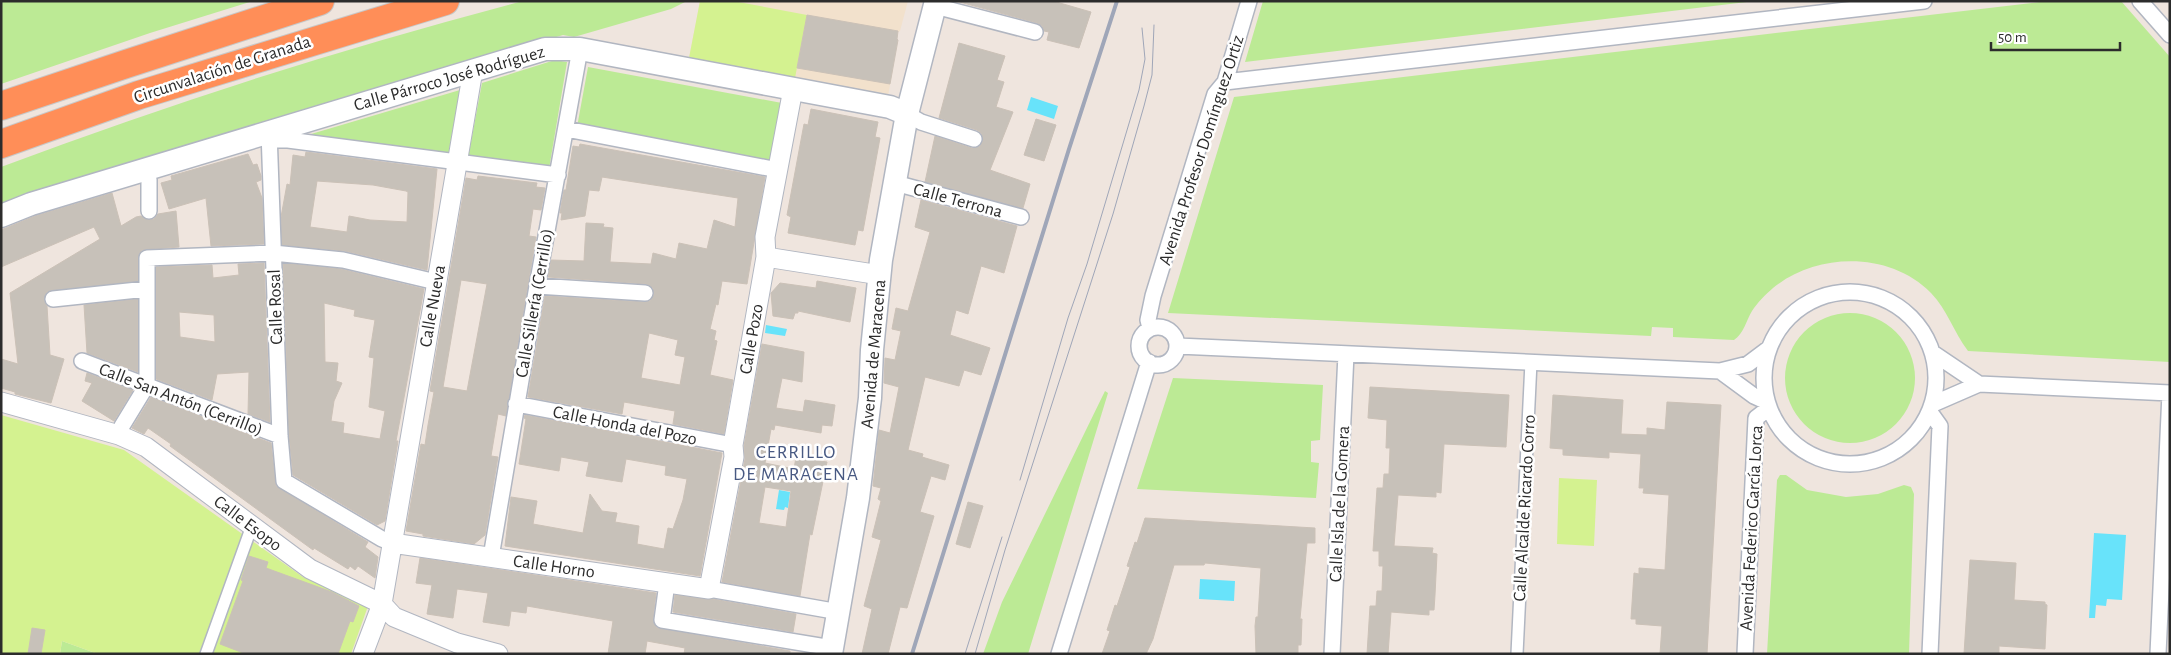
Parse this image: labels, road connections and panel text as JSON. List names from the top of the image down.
{
  "streets": {
    "highway": ["Circunvalación de Granada"],
    "main road": ["Calle Párroco José Rodríguez", "Avenida de Maracena"],
    "street": [
      "Avenida Profesor Domínguez Ortiz",
      "Calle Terrona",
      "Calle Sillería (Cerrillo)",
      "Calle Nueva",
      "Calle Rosal",
      "Calle Pozo",
      "Calle San Antón (Cerrillo)",
      "Calle Honda del Pozo",
      "Calle Isla de la Gomera",
      "Calle Alcalde Ricardo Corro",
      "Calle Esopo",
      "Avenida Federico García Lorca",
      "Calle Horno"
    ]
  },
  "crossings": [
    ["Calle Párroco José Rodríguez", "Calle Sillería (Cerrillo)"],
    ["Calle Párroco José Rodríguez", "Calle Nueva"],
    ["Calle Párroco José Rodríguez", "Calle Rosal"],
    ["Calle Párroco José Rodríguez", "Calle Pozo"],
    ["Calle Párroco José Rodríguez", "Avenida de Maracena"],
    ["Calle Terrona", "Avenida de Maracena"],
    ["Calle Sillería (Cerrillo)", "Calle Honda del Pozo"],
    ["Calle Sillería (Cerrillo)", "Calle Horno"],
    ["Calle Nueva", "Calle Horno"],
    ["Calle Rosal", "Calle San Antón (Cerrillo)"],
    ["Calle Rosal", "Calle Horno"],
    ["Calle Pozo", "Calle Honda del Pozo"],
    ["Calle Pozo", "Calle Horno"],
    ["Avenida de Maracena", "Calle Horno"]
  ],
  "districts": ["CERRILLO DE MARACENA"],
  "scale_bar": "50 m"
}
